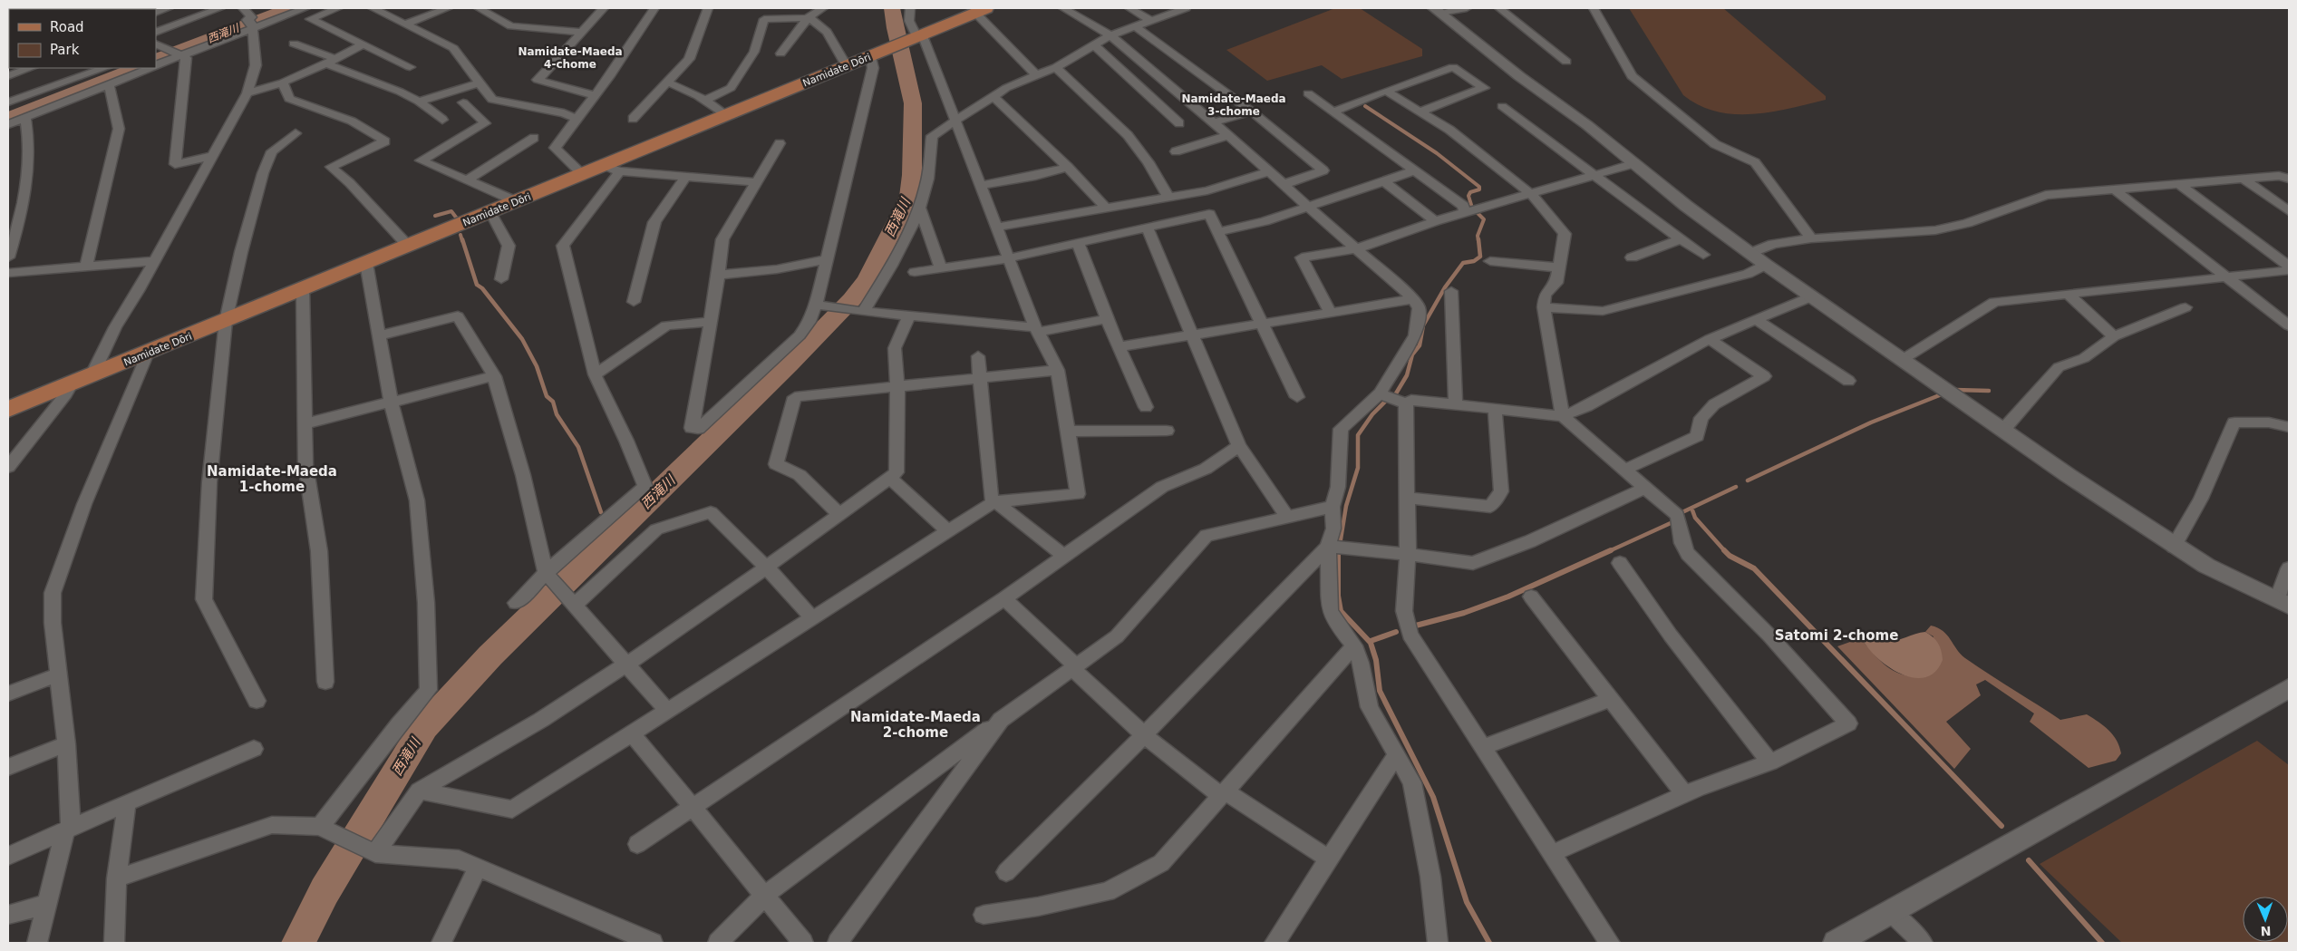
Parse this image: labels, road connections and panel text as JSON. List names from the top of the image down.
{
  "streets": {
    "main road": ["Namidate Dōri"]
  },
  "districts": [
    "Namidate-Maeda 4-chome",
    "Namidate-Maeda 3-chome",
    "Namidate-Maeda 1-chome",
    "Satomi 2-chome",
    "Namidate-Maeda 2-chome"
  ],
  "water": ["西滝川"],
  "legend": ["Road", "Park"],
  "north": "bottom"
}
